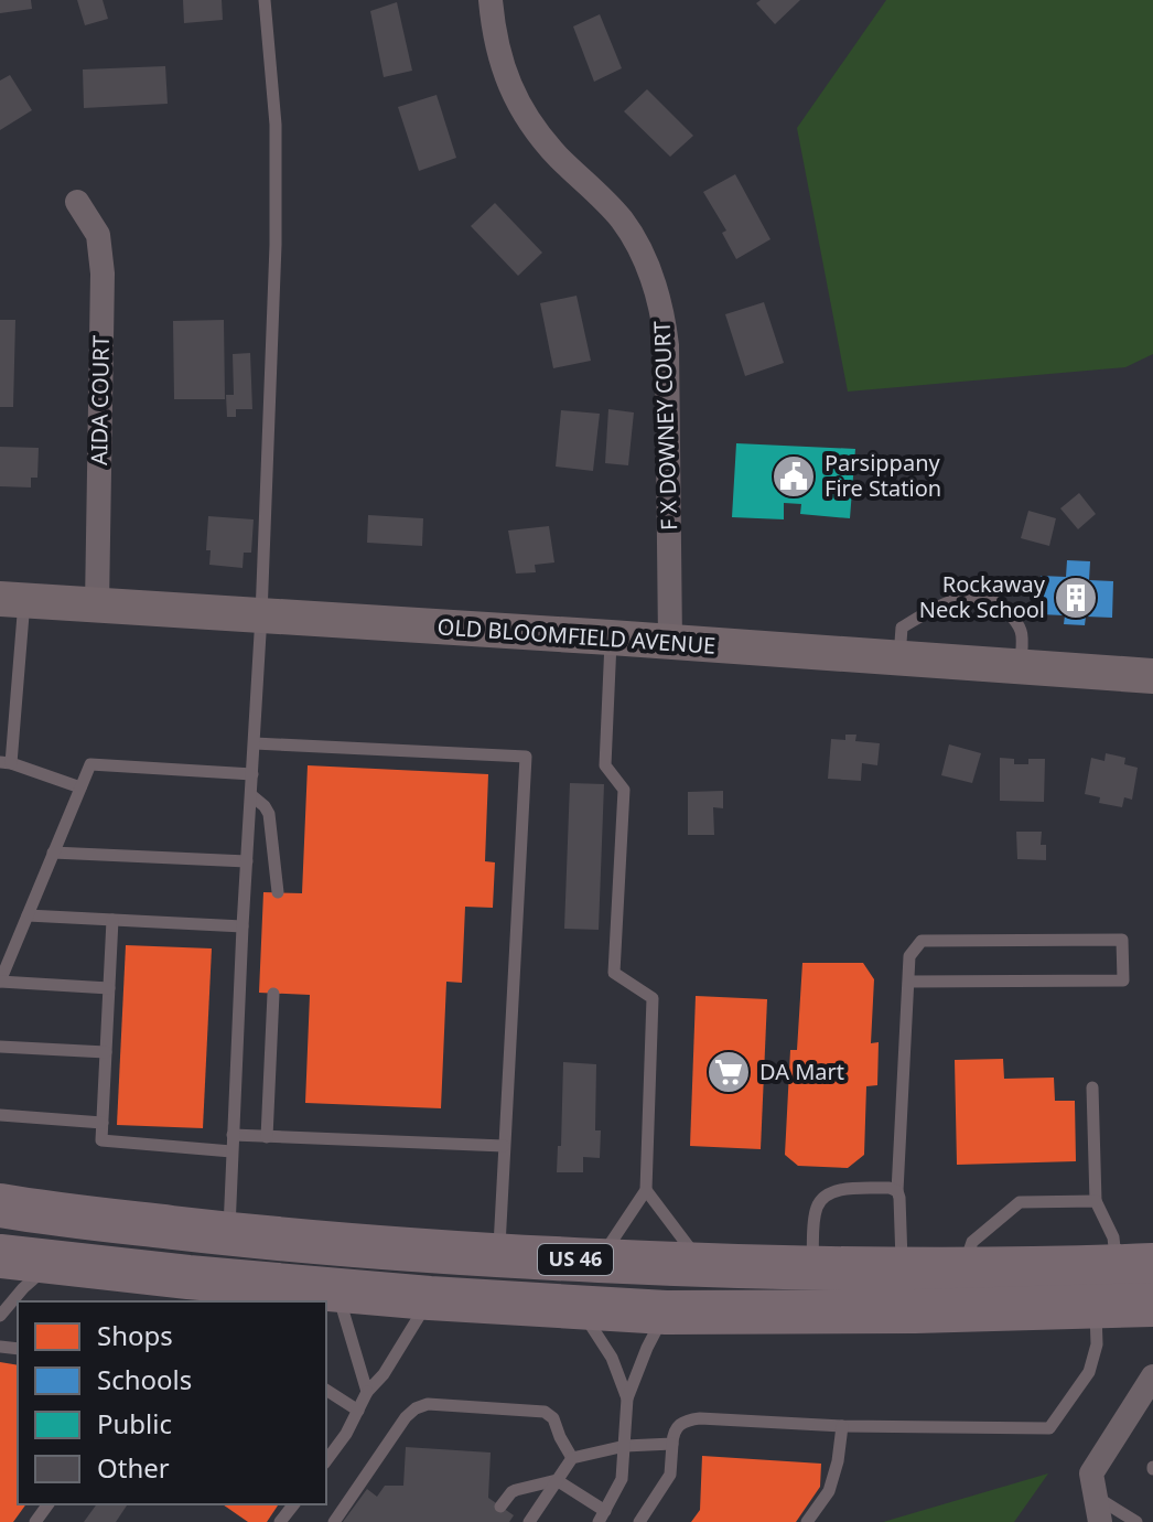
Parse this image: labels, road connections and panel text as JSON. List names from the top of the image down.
{
  "streets": {
    "highway": ["US 46"],
    "street": ["AIDA COURT", "F X DOWNEY COURT", "OLD BLOOMFIELD AVENUE"]
  },
  "crossings": [
    ["AIDA COURT", "OLD BLOOMFIELD AVENUE"],
    ["F X DOWNEY COURT", "OLD BLOOMFIELD AVENUE"]
  ],
  "places": {
    "public building": ["Parsippany Fire Station"],
    "building": ["Rockaway Neck School"],
    "supermarket": ["DA Mart"]
  },
  "legend": [
    "Shops",
    "Schools",
    "Public",
    "Other"
  ]
}
